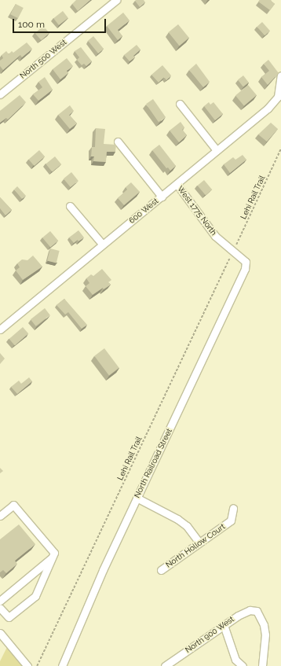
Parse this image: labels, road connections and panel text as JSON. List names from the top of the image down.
{
  "streets": {
    "street": [
      "North 500 West",
      "600 West",
      "West 1775 North",
      "North Railroad Street",
      "North Hollow Court",
      "North 900 West"
    ],
    "path": ["Lehi Rail Trail"]
  },
  "crossings": [
    ["600 West", "West 1775 North"],
    ["West 1775 North", "North Railroad Street"]
  ],
  "scale_bar": "100 m"
}
